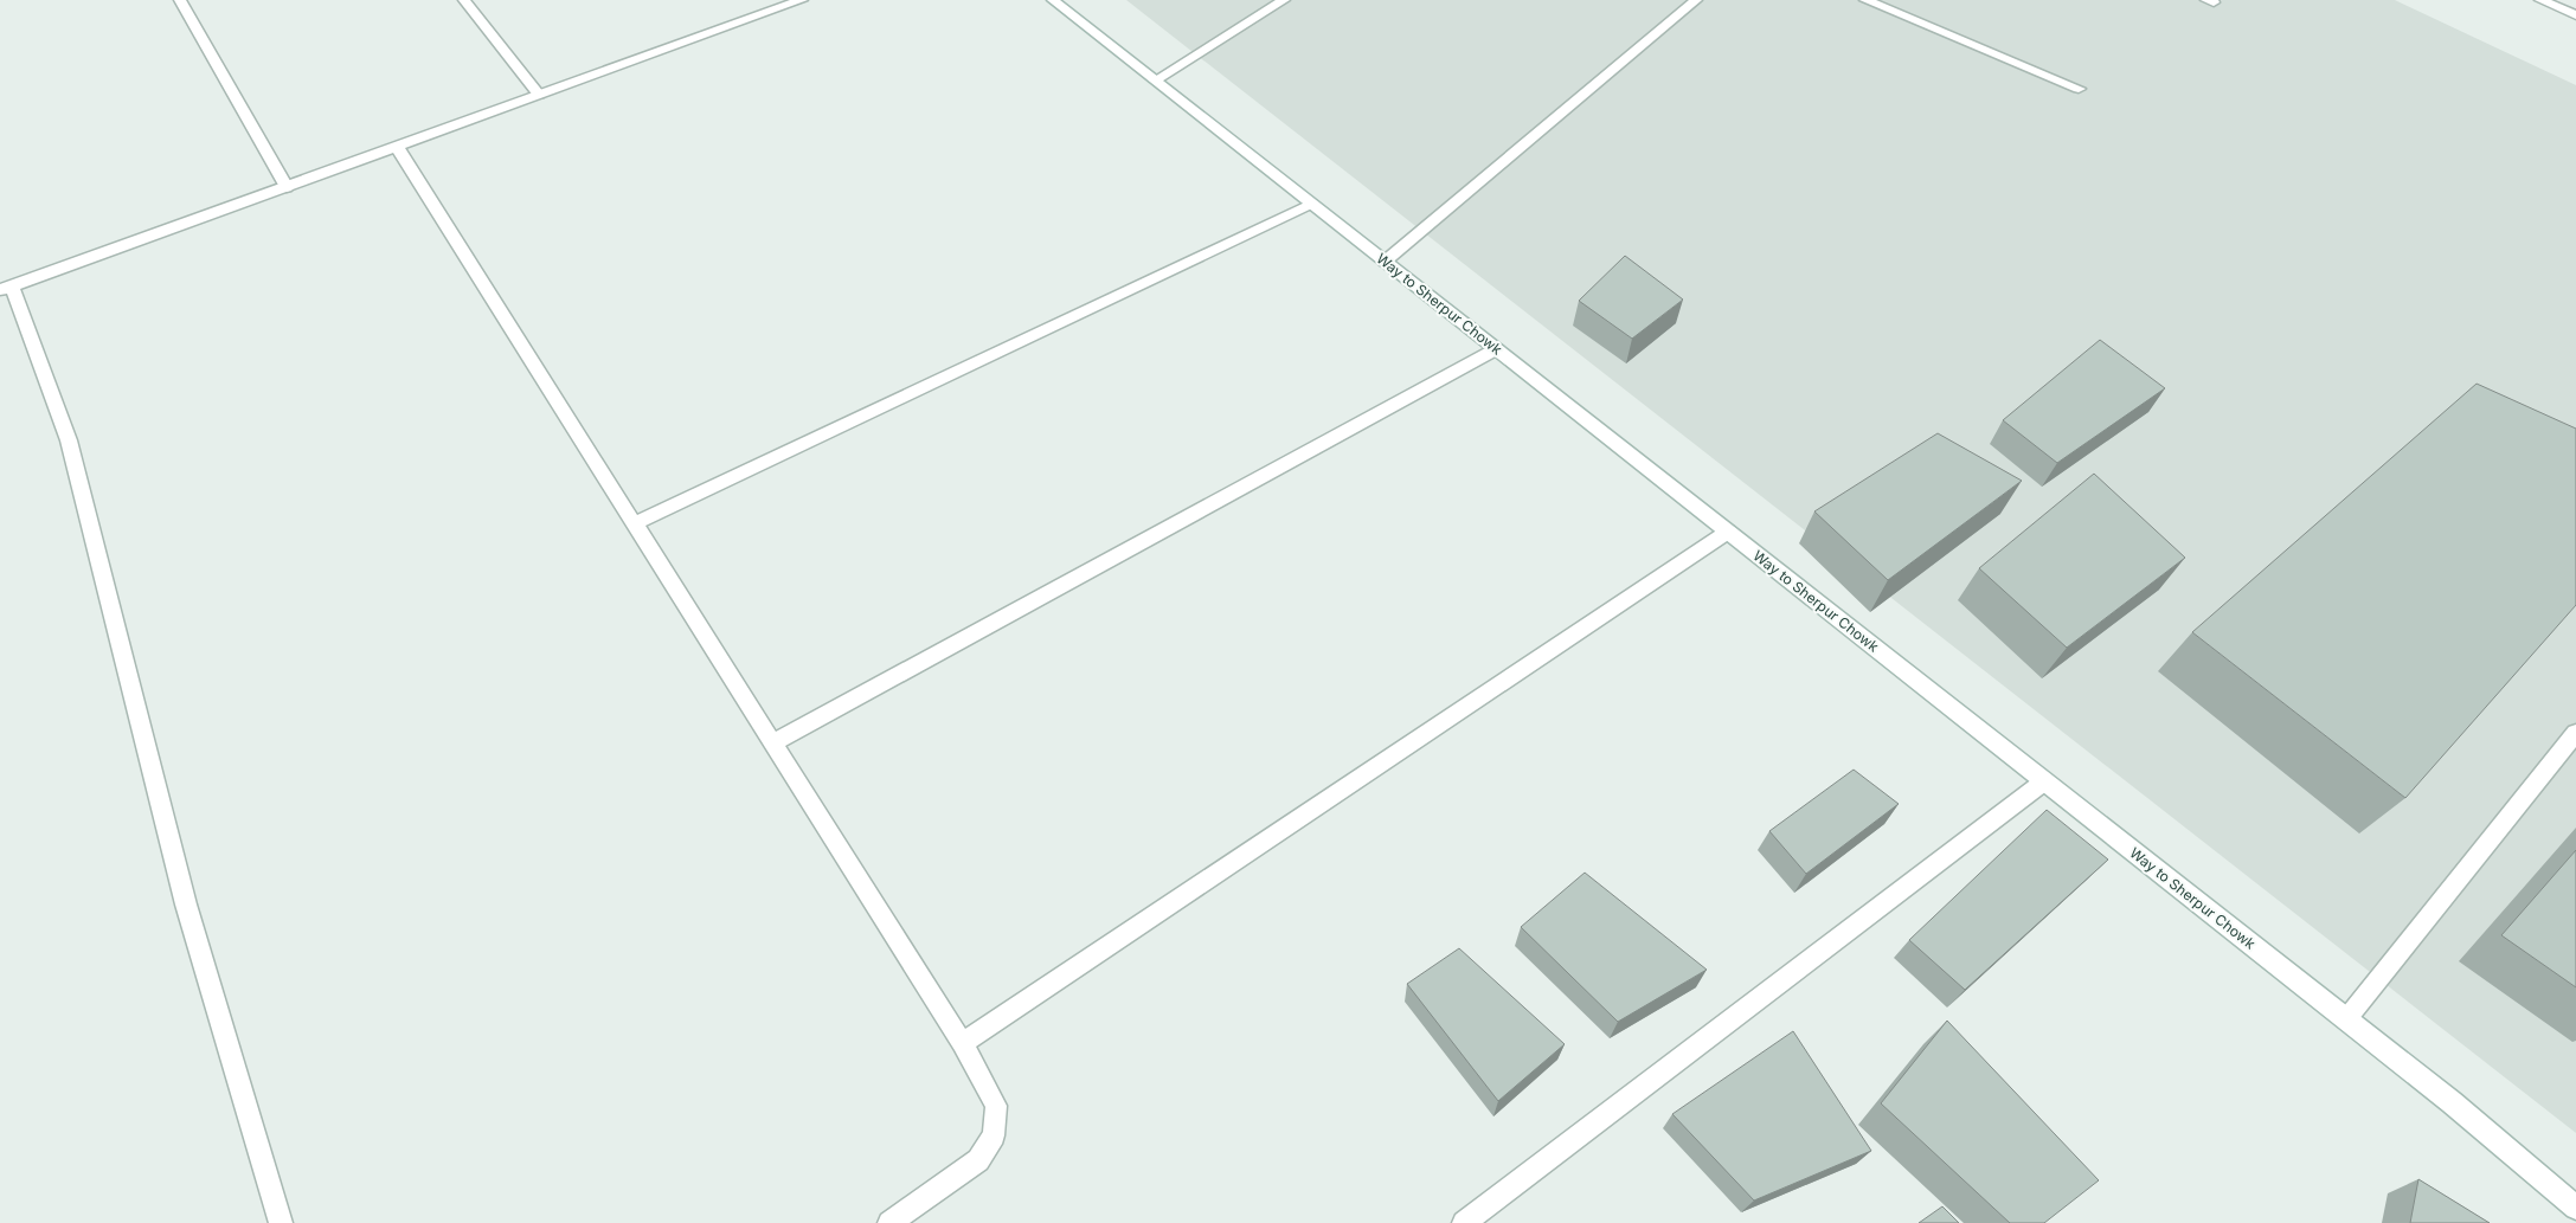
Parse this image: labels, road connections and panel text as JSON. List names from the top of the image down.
{
  "streets": {
    "street": ["Way to Sherpur Chowk"]
  }
}
